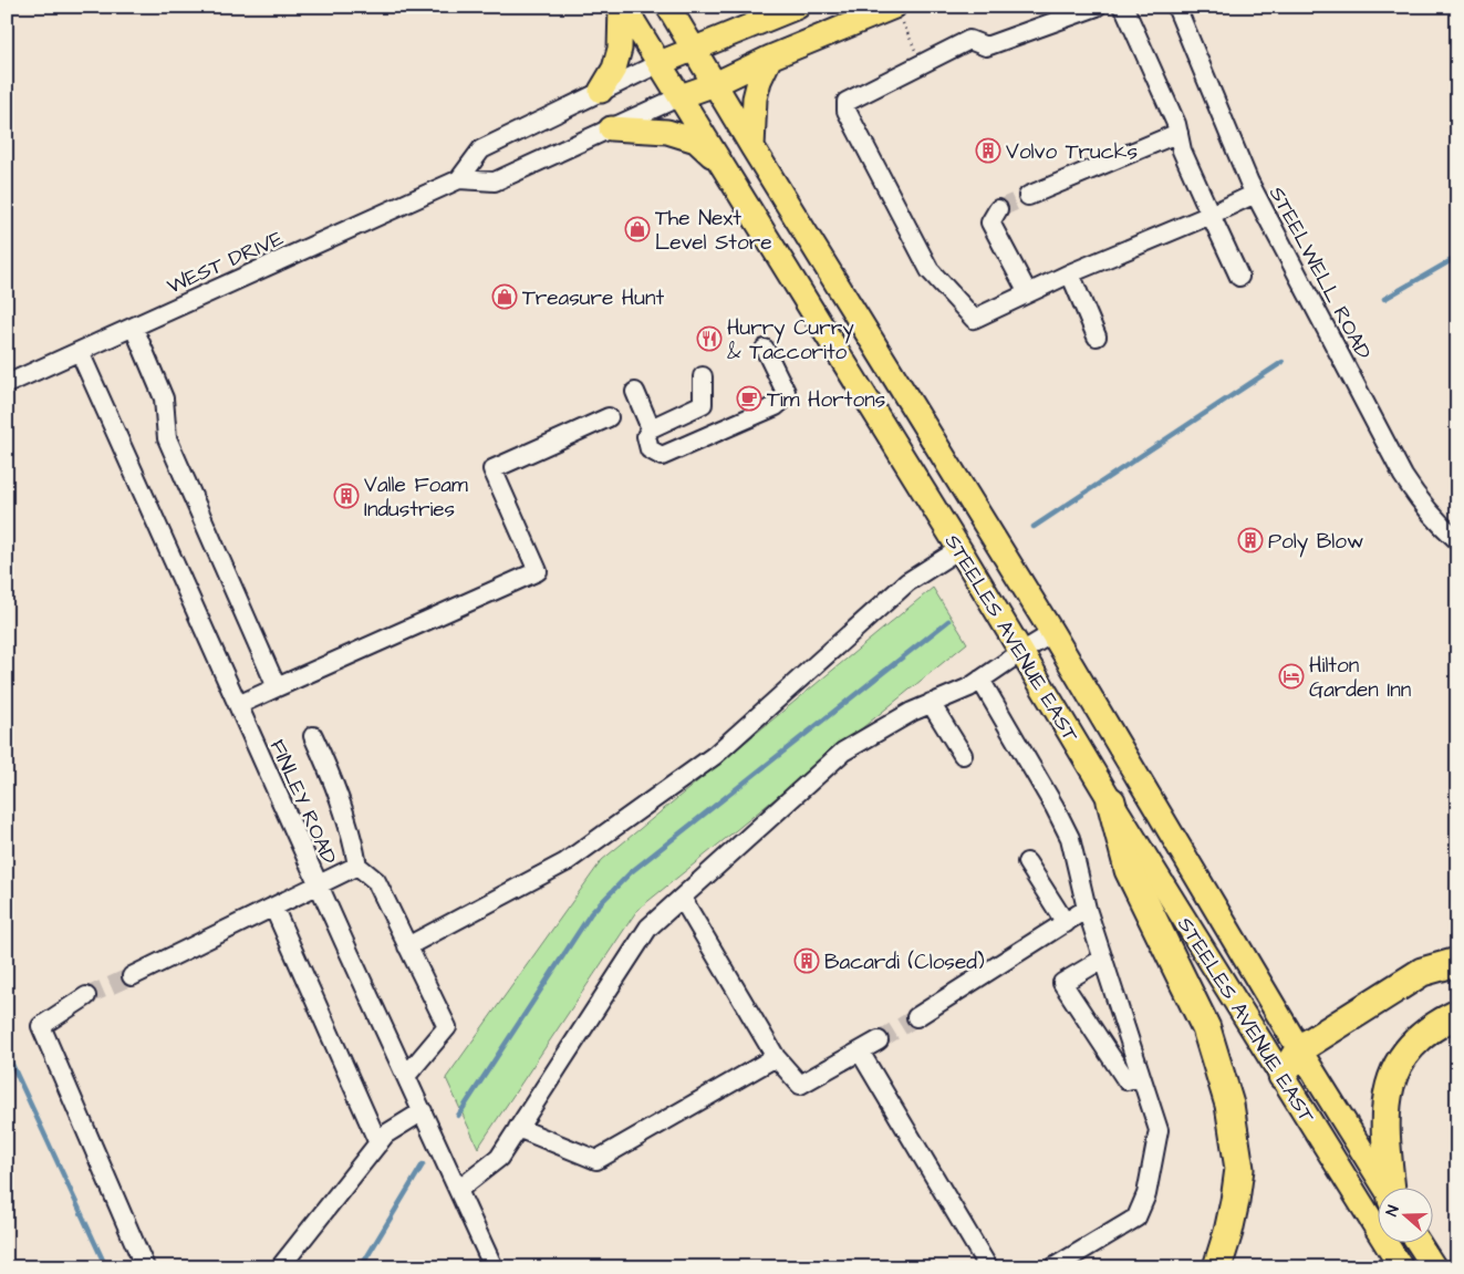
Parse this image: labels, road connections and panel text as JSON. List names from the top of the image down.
{
  "streets": {
    "main road": ["STEELES AVENUE EAST"],
    "street": ["WEST DRIVE", "STEELWELL ROAD", "FINLEY ROAD"]
  },
  "crossings": [
    ["WEST DRIVE", "STEELES AVENUE EAST"],
    ["WEST DRIVE", "FINLEY ROAD"]
  ],
  "places": {
    "building": [
      "Volvo Trucks",
      "Valle Foam Industries",
      "Poly Blow",
      "Bacardi (Closed)"
    ],
    "shop": ["The Next Level Store", "Treasure Hunt"],
    "restaurant": ["Hurry Curry & Taccorito"],
    "cafe": ["Tim Hortons"],
    "hotel": ["Hilton Garden Inn"]
  },
  "north": "left"
}
